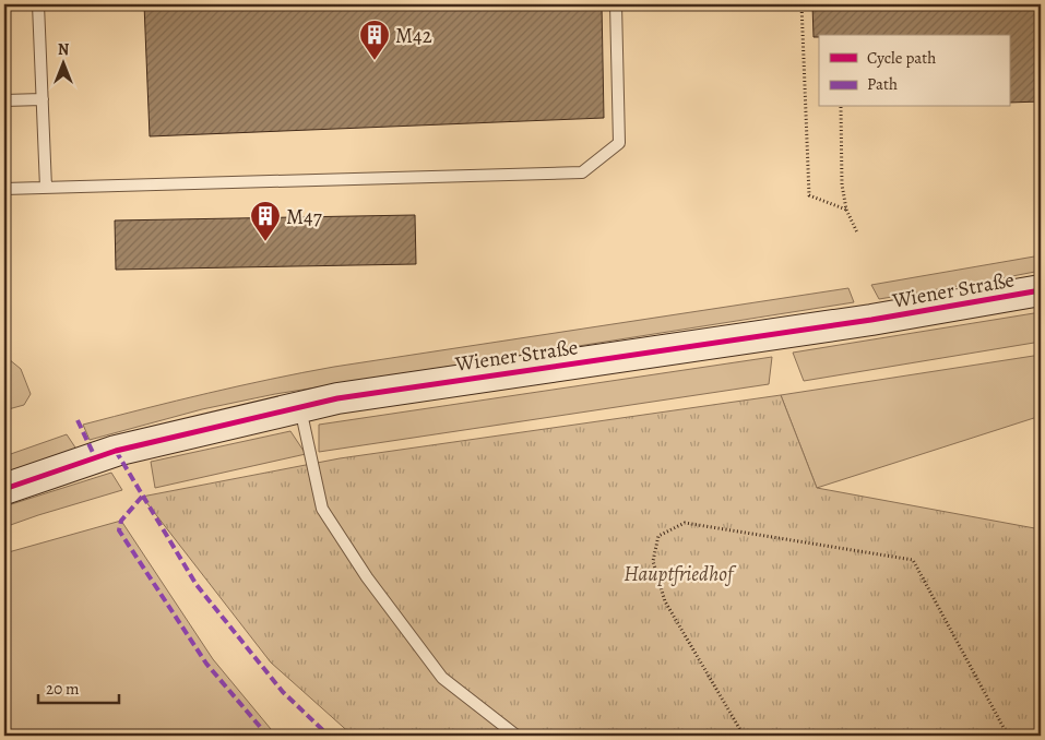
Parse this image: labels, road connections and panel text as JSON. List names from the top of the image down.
{
  "streets": {
    "main road": ["Wiener Straße"]
  },
  "parks": ["Hauptfriedhof"],
  "places": {
    "building": ["M42", "M47"]
  },
  "legend": ["Cycle path", "Path"],
  "scale_bar": "20 m",
  "north": "top"
}
